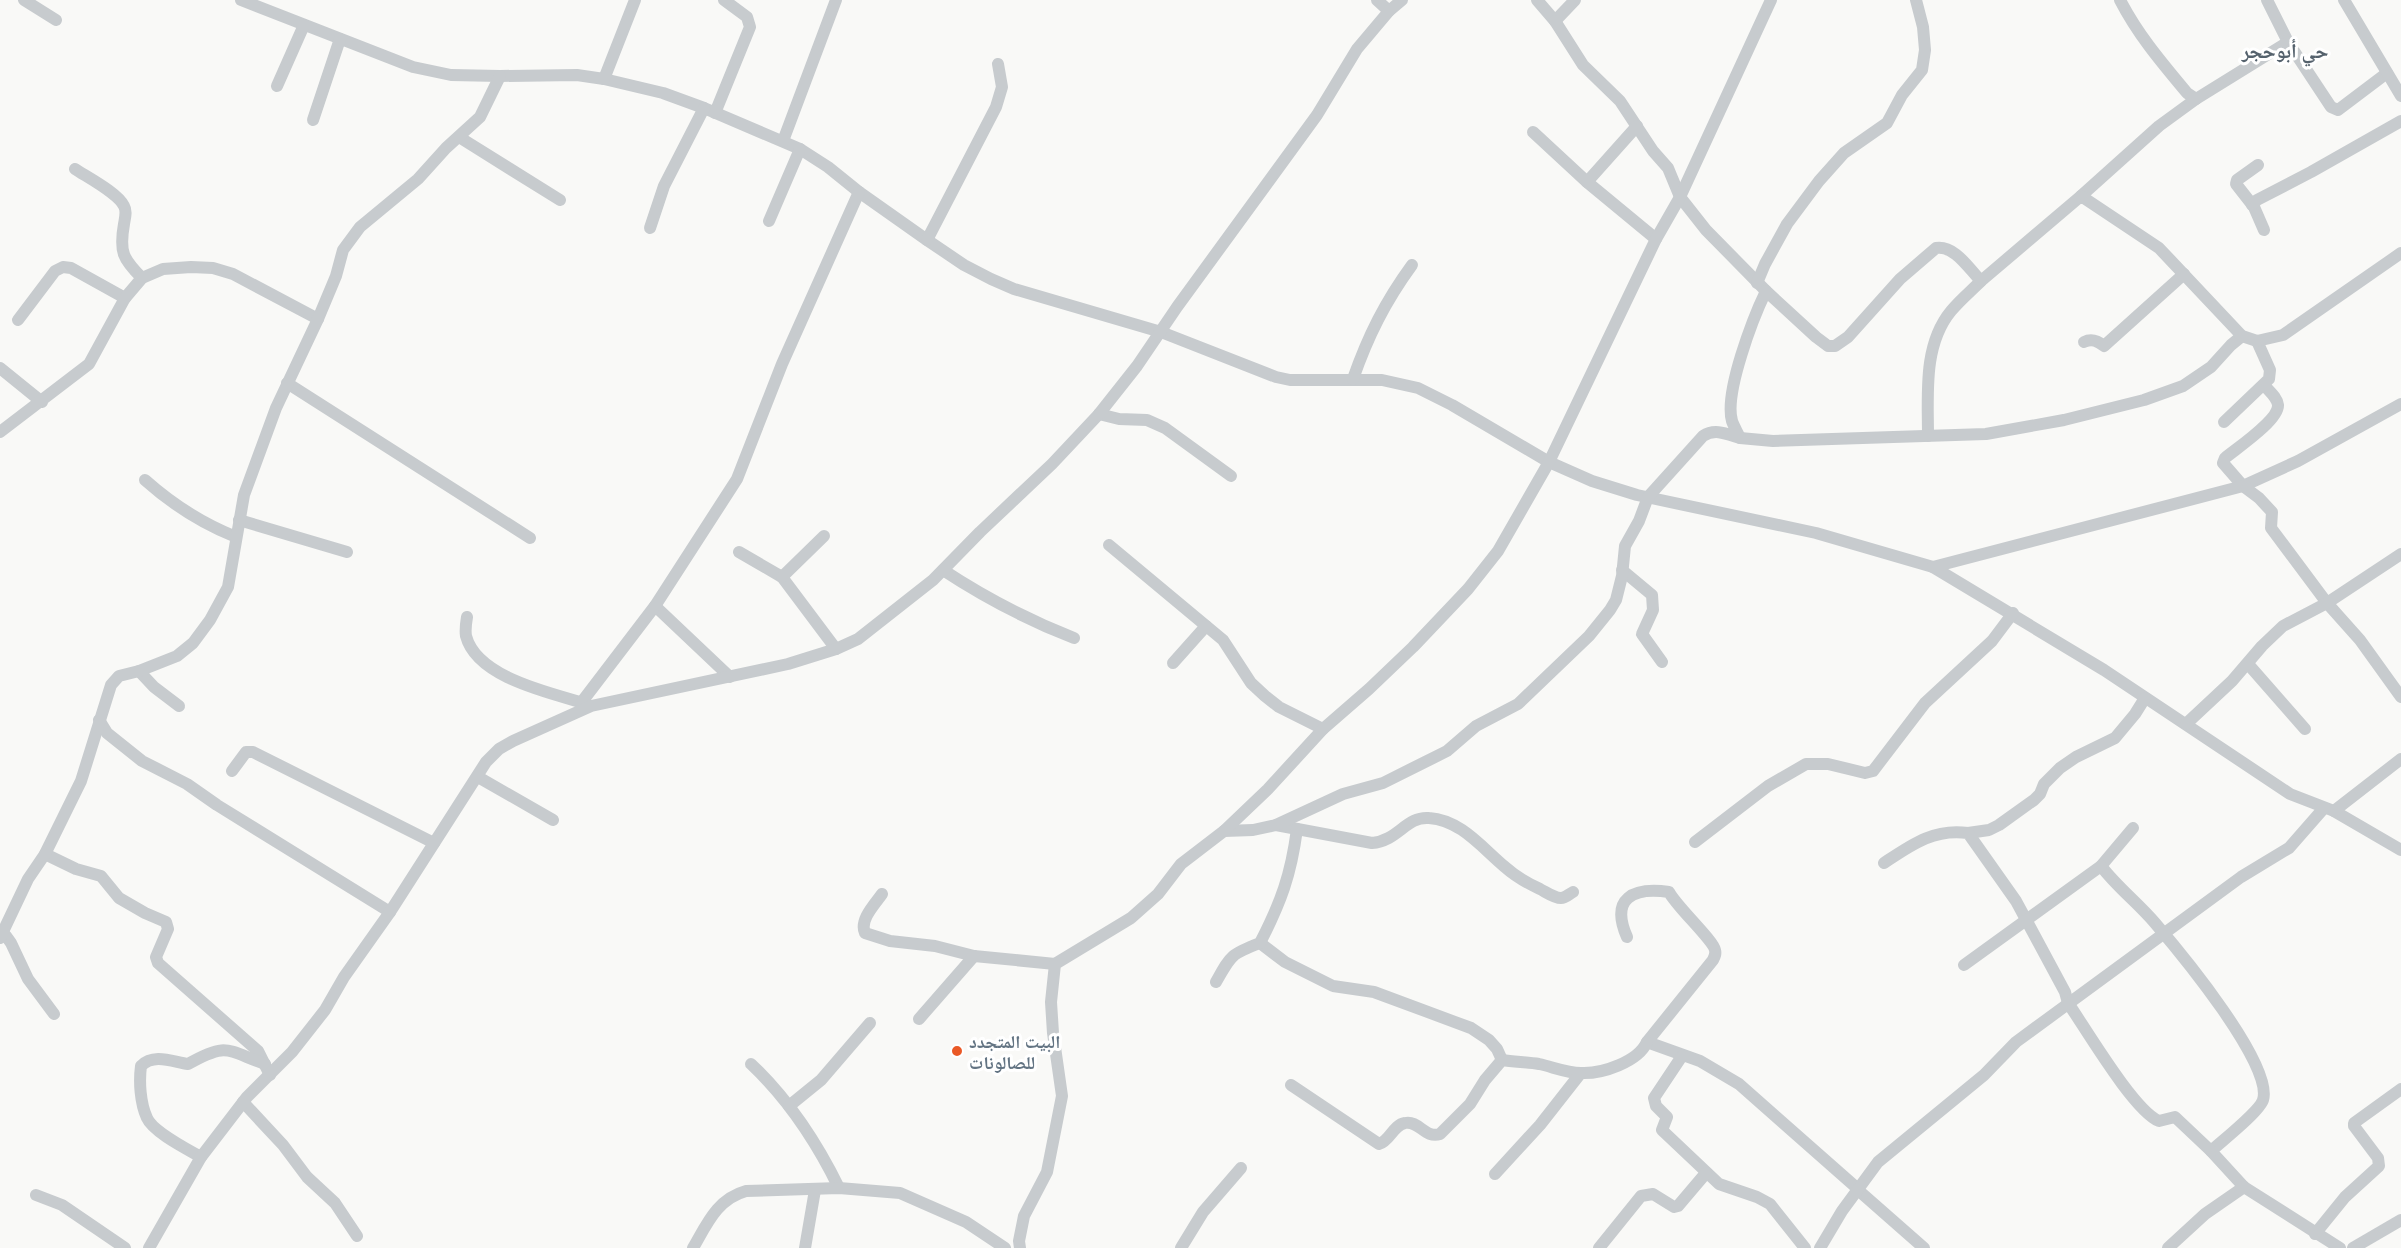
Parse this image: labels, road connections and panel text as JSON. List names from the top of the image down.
{
  "districts": ["حي أبوحجر"],
  "places": ["البيت المتجدد للصالونات"]
}
